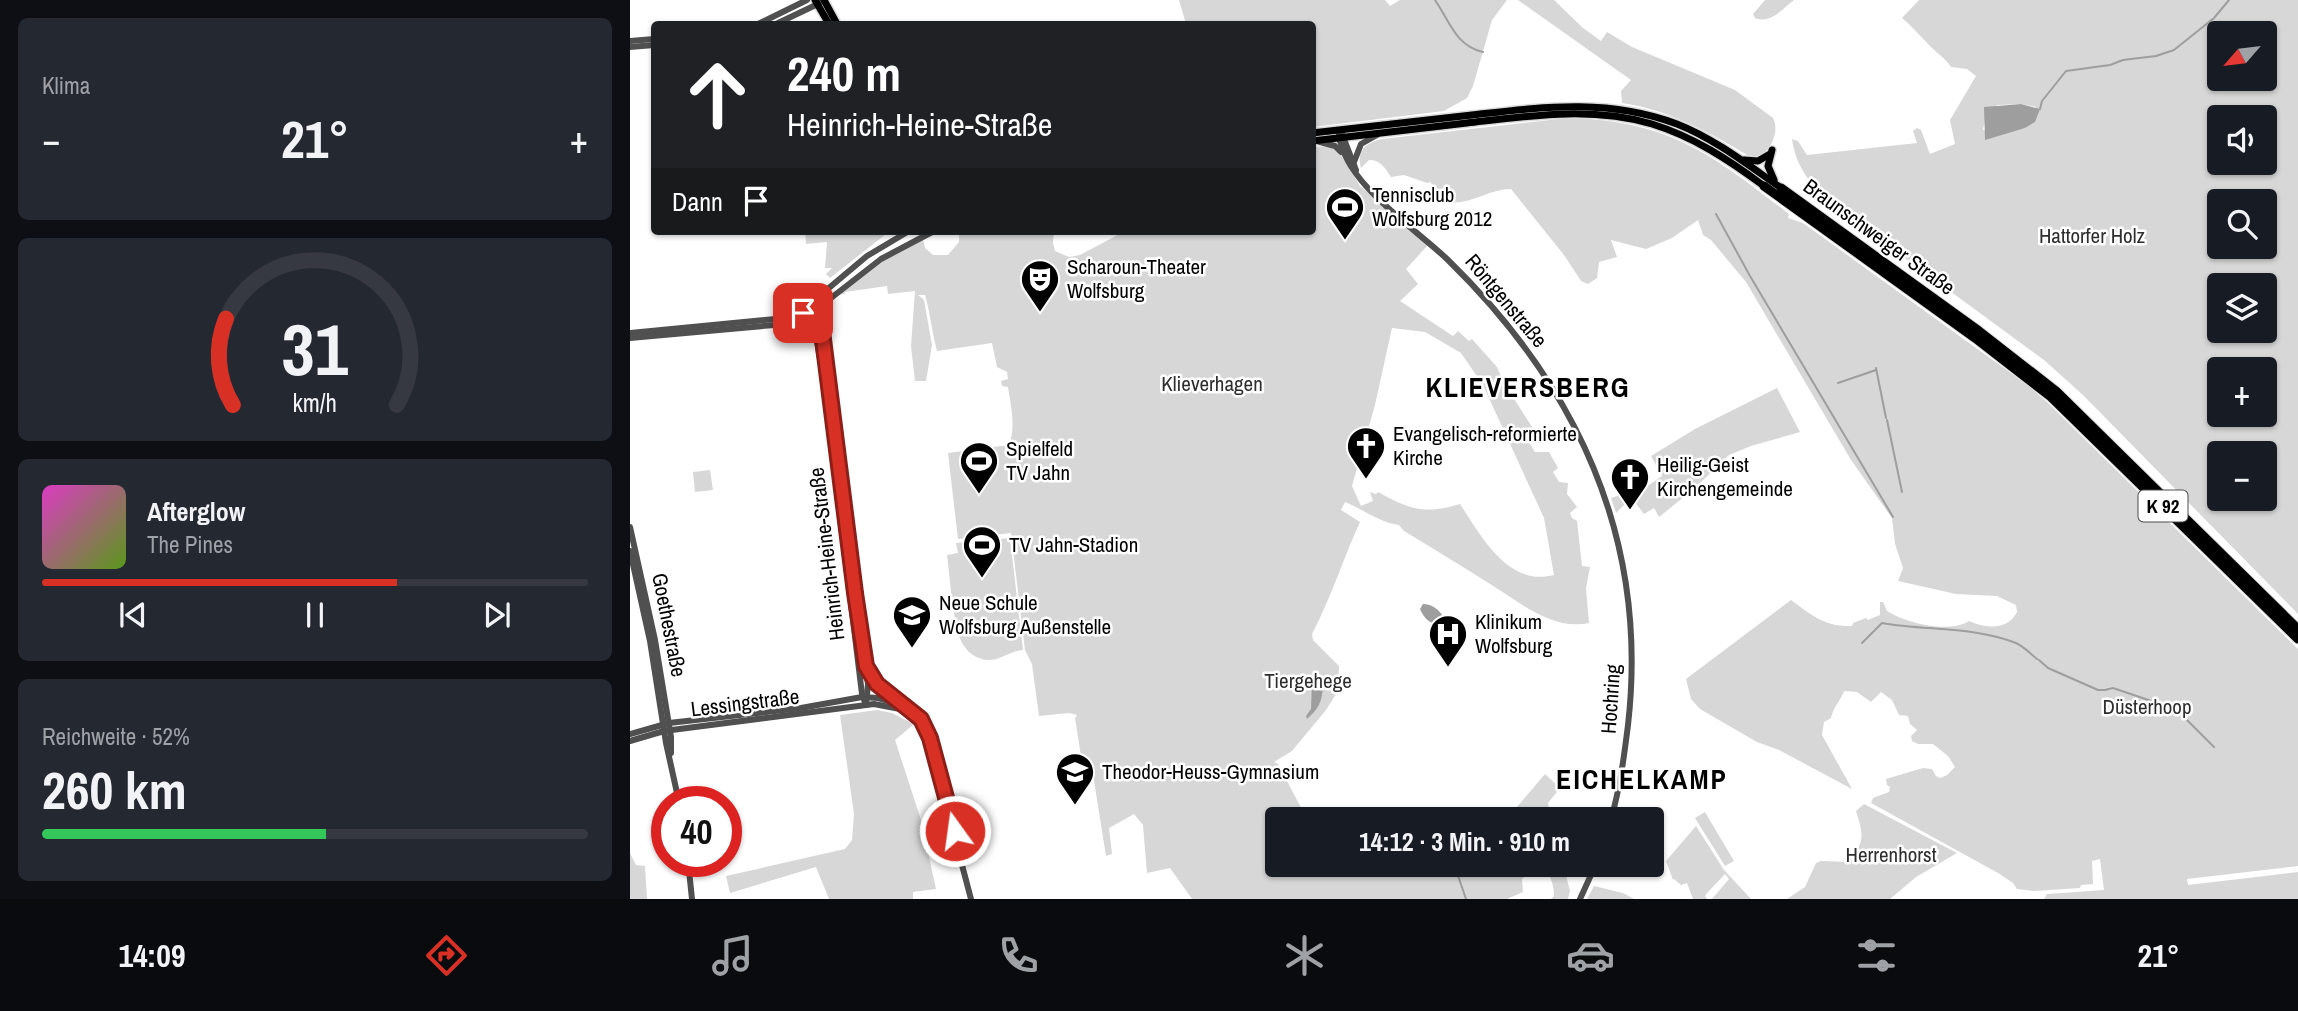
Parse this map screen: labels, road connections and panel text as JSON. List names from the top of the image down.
{
  "streets": {
    "highway": ["Braunschweiger Straße", "K 92"],
    "street": [
      "Röntgenstraße",
      "Heinrich-Heine-Straße",
      "Goethestraße",
      "Hochring",
      "Lessingstraße"
    ]
  },
  "crossings": [
    ["Braunschweiger Straße", "Röntgenstraße"],
    ["Röntgenstraße", "Hochring"],
    ["Heinrich-Heine-Straße", "Lessingstraße"],
    ["Goethestraße", "Lessingstraße"]
  ],
  "districts": ["KLIEVERSBERG", "EICHELKAMP"],
  "parks": [
    "Hattorfer Holz",
    "Klieverhagen",
    "Tiergehege",
    "Düsterhoop",
    "Herrenhorst"
  ],
  "places": {
    "sports": ["Tennisclub Wolfsburg 2012", "Spielfeld TV Jahn", "TV Jahn-Stadion"],
    "theatre": ["Scharoun-Theater Wolfsburg"],
    "church": ["Evangelisch-reformierte Kirche", "Heilig-Geist Kirchengemeinde"],
    "school or university": ["Neue Schule Wolfsburg Außenstelle", "Theodor-Heuss-Gymnasium"],
    "hospital": ["Klinikum Wolfsburg"]
  },
  "north": "bottom left",
  "page": {
    "tile": [
      "Klima",
      ["Reichweite · 52%", "260 km"]
    ],
    "map_buttons": ["+", "−"],
    "turn": ["240 m", "Heinrich-Heine-Straße"],
    "heat": ["−", "21°", "+"],
    "then": "Dann",
    "song": ["Afterglow", "The Pines"],
    "limit": "40",
    "trip": "14:12 · 3 Min. · 910 m",
    "tabs": ["14:09", "21°"],
    "gauge": ["31", "km/h"]
  }
}
